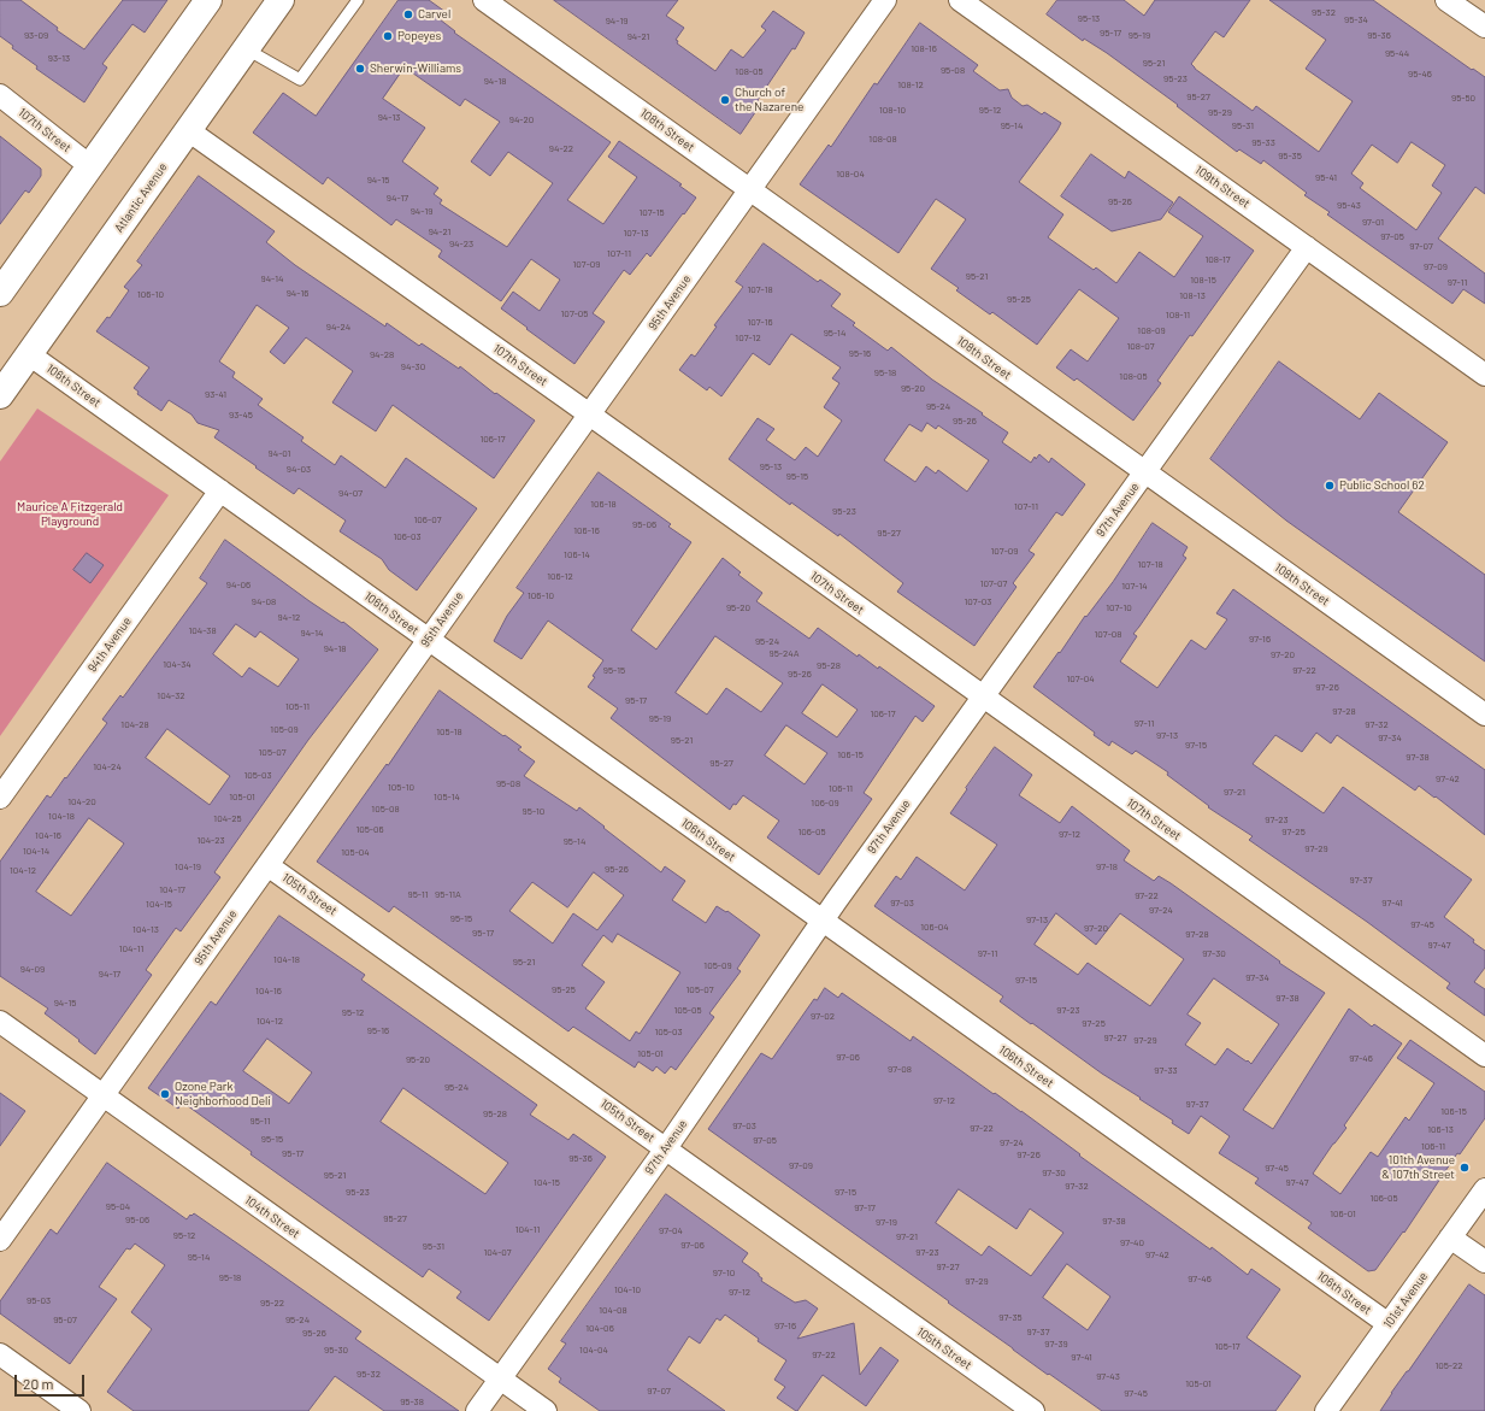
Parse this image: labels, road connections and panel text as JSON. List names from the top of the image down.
{
  "streets": {
    "main road": ["Atlantic Avenue"],
    "street": [
      "107th Street",
      "108th Street",
      "109th Street",
      "95th Avenue",
      "106th Street",
      "97th Avenue",
      "94th Avenue",
      "105th Street",
      "104th Street",
      "101st Avenue"
    ]
  },
  "crossings": [
    ["107th Street", "Atlantic Avenue"],
    ["107th Street", "95th Avenue"],
    ["107th Street", "97th Avenue"],
    ["108th Street", "95th Avenue"],
    ["108th Street", "97th Avenue"],
    ["109th Street", "97th Avenue"],
    ["Atlantic Avenue", "106th Street"],
    ["95th Avenue", "106th Street"],
    ["95th Avenue", "105th Street"],
    ["95th Avenue", "104th Street"],
    ["106th Street", "97th Avenue"],
    ["106th Street", "94th Avenue"],
    ["106th Street", "101st Avenue"],
    ["97th Avenue", "105th Street"],
    ["97th Avenue", "104th Street"]
  ],
  "parks": ["Maurice A Fitzgerald Playground"],
  "places": [
    "Carvel",
    "Popeyes",
    "Sherwin-Williams",
    "Church of the Nazarene",
    "Public School 62",
    "Ozone Park Neighborhood Deli",
    "101th Avenue & 107th Street"
  ],
  "house_numbers": [
    "95-32",
    "95-13",
    "95-34",
    "94-19",
    "95-17",
    "93-09",
    "95-19",
    "95-36",
    "94-21",
    "108-16",
    "95-44",
    "93-13",
    "95-21",
    "95-08",
    "108-05",
    "95-46",
    "95-23",
    "94-18",
    "108-12",
    "95-27",
    "95-50",
    "108-10",
    "95-12",
    "95-29",
    "94-13",
    "94-20",
    "95-14",
    "95-31",
    "108-08",
    "95-33",
    "94-22",
    "95-35",
    "108-04",
    "95-41",
    "94-15",
    "94-17",
    "95-26",
    "95-43",
    "94-19",
    "107-15",
    "97-01",
    "94-21",
    "107-13",
    "97-05",
    "94-23",
    "97-07",
    "107-11",
    "108-17",
    "107-09",
    "97-09",
    "95-21",
    "94-14",
    "108-15",
    "97-11",
    "107-18",
    "94-16",
    "106-10",
    "108-13",
    "95-25",
    "107-05",
    "108-11",
    "107-16",
    "94-24",
    "108-09",
    "95-14",
    "107-12",
    "108-07",
    "95-16",
    "94-28",
    "94-30",
    "95-18",
    "108-05",
    "95-20",
    "93-41",
    "95-24",
    "93-45",
    "95-26",
    "106-17",
    "94-01",
    "95-13",
    "94-03",
    "95-15",
    "94-07",
    "106-18",
    "107-11",
    "95-23",
    "106-07",
    "95-06",
    "106-16",
    "95-27",
    "106-03",
    "107-09",
    "106-14",
    "107-18",
    "106-12",
    "107-07",
    "94-06",
    "107-14",
    "106-10",
    "94-08",
    "107-03",
    "95-20",
    "107-10",
    "94-12",
    "104-38",
    "94-14",
    "107-08",
    "97-16",
    "95-24",
    "94-18",
    "95-24A",
    "97-20",
    "104-34",
    "95-28",
    "95-15",
    "97-22",
    "95-26",
    "107-04",
    "97-26",
    "104-32",
    "95-17",
    "105-11",
    "97-28",
    "106-17",
    "95-19",
    "97-11",
    "104-28",
    "97-32",
    "105-09",
    "105-18",
    "97-13",
    "97-34",
    "95-21",
    "97-15",
    "105-07",
    "106-15",
    "97-38",
    "95-27",
    "104-24",
    "105-03",
    "97-42",
    "95-08",
    "105-10",
    "106-11",
    "97-21",
    "105-01",
    "105-14",
    "104-20",
    "106-09",
    "105-08",
    "95-10",
    "104-18",
    "104-25",
    "97-23",
    "105-06",
    "106-05",
    "97-25",
    "97-12",
    "104-16",
    "104-23",
    "95-14",
    "97-29",
    "104-14",
    "105-04",
    "104-19",
    "97-18",
    "95-26",
    "104-12",
    "97-37",
    "104-17",
    "95-11",
    "95-11A",
    "97-22",
    "97-03",
    "97-41",
    "104-15",
    "97-24",
    "95-15",
    "97-13",
    "97-45",
    "106-04",
    "97-20",
    "104-13",
    "95-17",
    "97-28",
    "97-47",
    "104-11",
    "97-11",
    "97-30",
    "104-18",
    "95-21",
    "105-09",
    "94-09",
    "94-17",
    "97-34",
    "97-15",
    "95-25",
    "105-07",
    "104-16",
    "97-38",
    "94-15",
    "105-05",
    "97-23",
    "95-12",
    "97-02",
    "104-12",
    "97-25",
    "95-16",
    "105-03",
    "97-27",
    "97-29",
    "105-01",
    "97-06",
    "97-46",
    "95-20",
    "97-08",
    "97-33",
    "95-24",
    "97-12",
    "97-37",
    "106-15",
    "95-28",
    "95-11",
    "97-03",
    "97-22",
    "106-13",
    "95-15",
    "97-05",
    "97-24",
    "106-11",
    "95-17",
    "97-26",
    "95-36",
    "97-09",
    "97-45",
    "97-30",
    "95-21",
    "104-15",
    "97-47",
    "97-32",
    "95-23",
    "97-15",
    "106-05",
    "95-04",
    "97-17",
    "106-01",
    "95-27",
    "95-06",
    "97-38",
    "97-19",
    "104-11",
    "97-04",
    "95-12",
    "97-21",
    "97-40",
    "97-06",
    "95-31",
    "104-07",
    "97-23",
    "97-42",
    "95-14",
    "97-27",
    "97-10",
    "95-18",
    "97-46",
    "97-29",
    "104-10",
    "97-12",
    "95-03",
    "95-22",
    "104-08",
    "97-35",
    "95-07",
    "95-24",
    "97-16",
    "104-06",
    "97-37",
    "95-26",
    "97-39",
    "105-17",
    "95-30",
    "104-04",
    "97-22",
    "97-41",
    "105-22",
    "95-32",
    "97-43",
    "105-01",
    "97-07",
    "97-45",
    "95-38"
  ],
  "scale_bar": "20 m"
}
